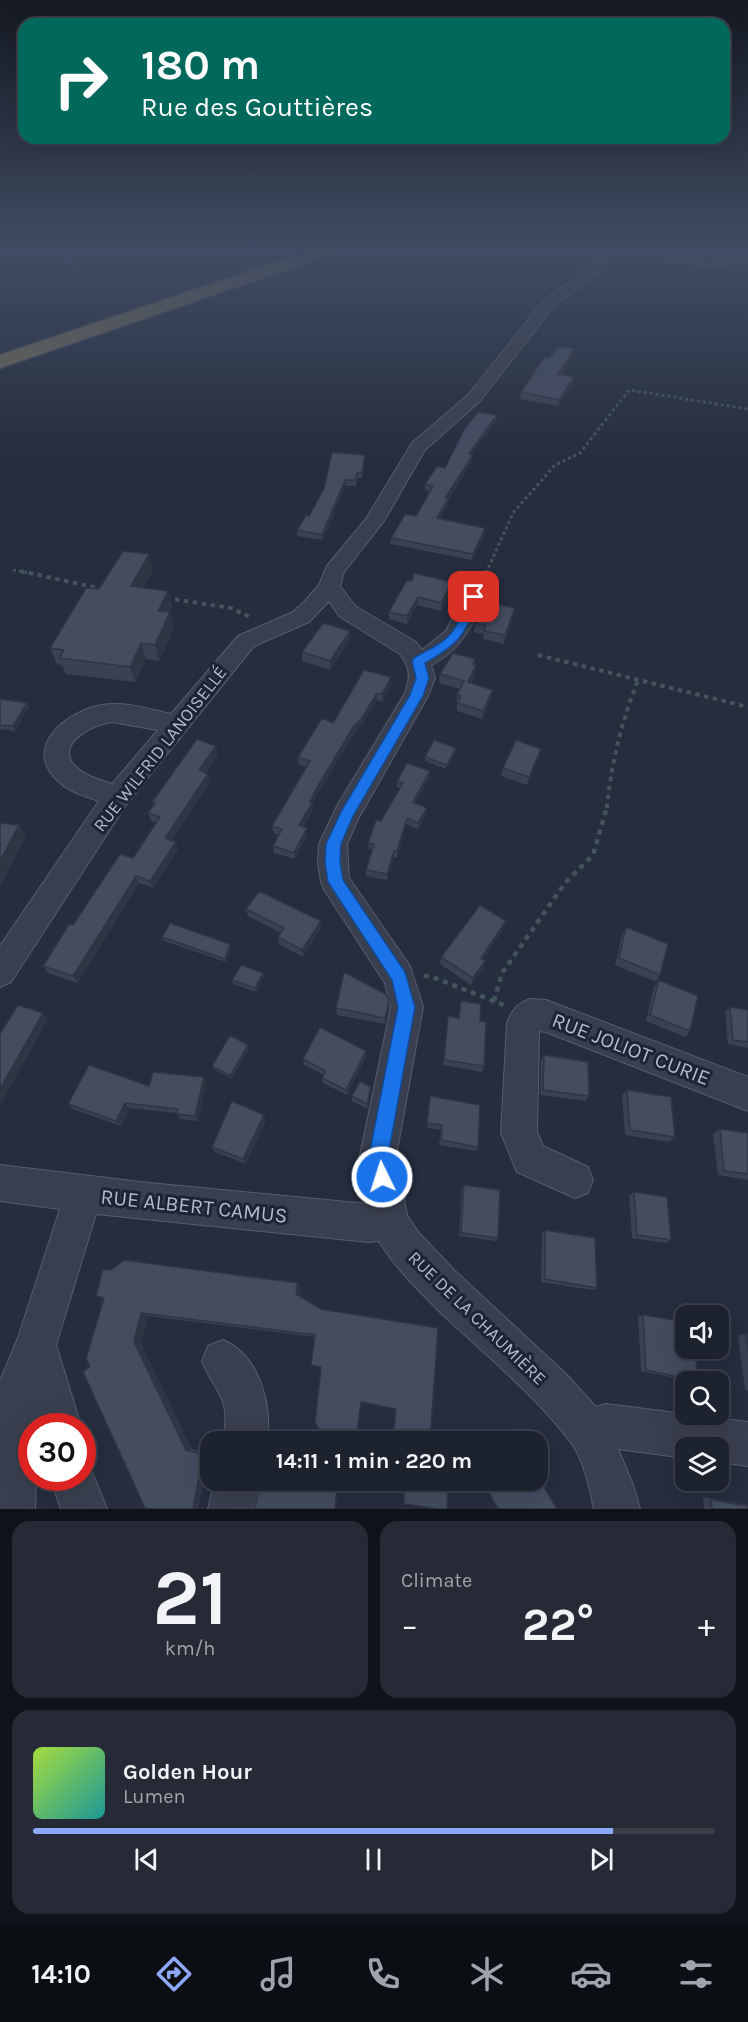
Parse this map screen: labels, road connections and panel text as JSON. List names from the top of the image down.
{
  "streets": {
    "street": [
      "RUE WILFRID LANOISELLÉ",
      "RUE JOLIOT CURIE",
      "RUE ALBERT CAMUS",
      "RUE DE LA CHAUMIÈRE"
    ]
  },
  "crossings": [
    ["RUE ALBERT CAMUS", "RUE DE LA CHAUMIÈRE"]
  ],
  "page": {
    "turn": ["180 m", "Rue des Gouttières"],
    "limit": "30",
    "trip": "14:11 · 1 min · 220 m",
    "tile": [
      ["21", "km/h"],
      "Climate"
    ],
    "heat": ["−", "22°", "+"],
    "song": ["Golden Hour", "Lumen"],
    "tabs": "14:10"
  }
}
